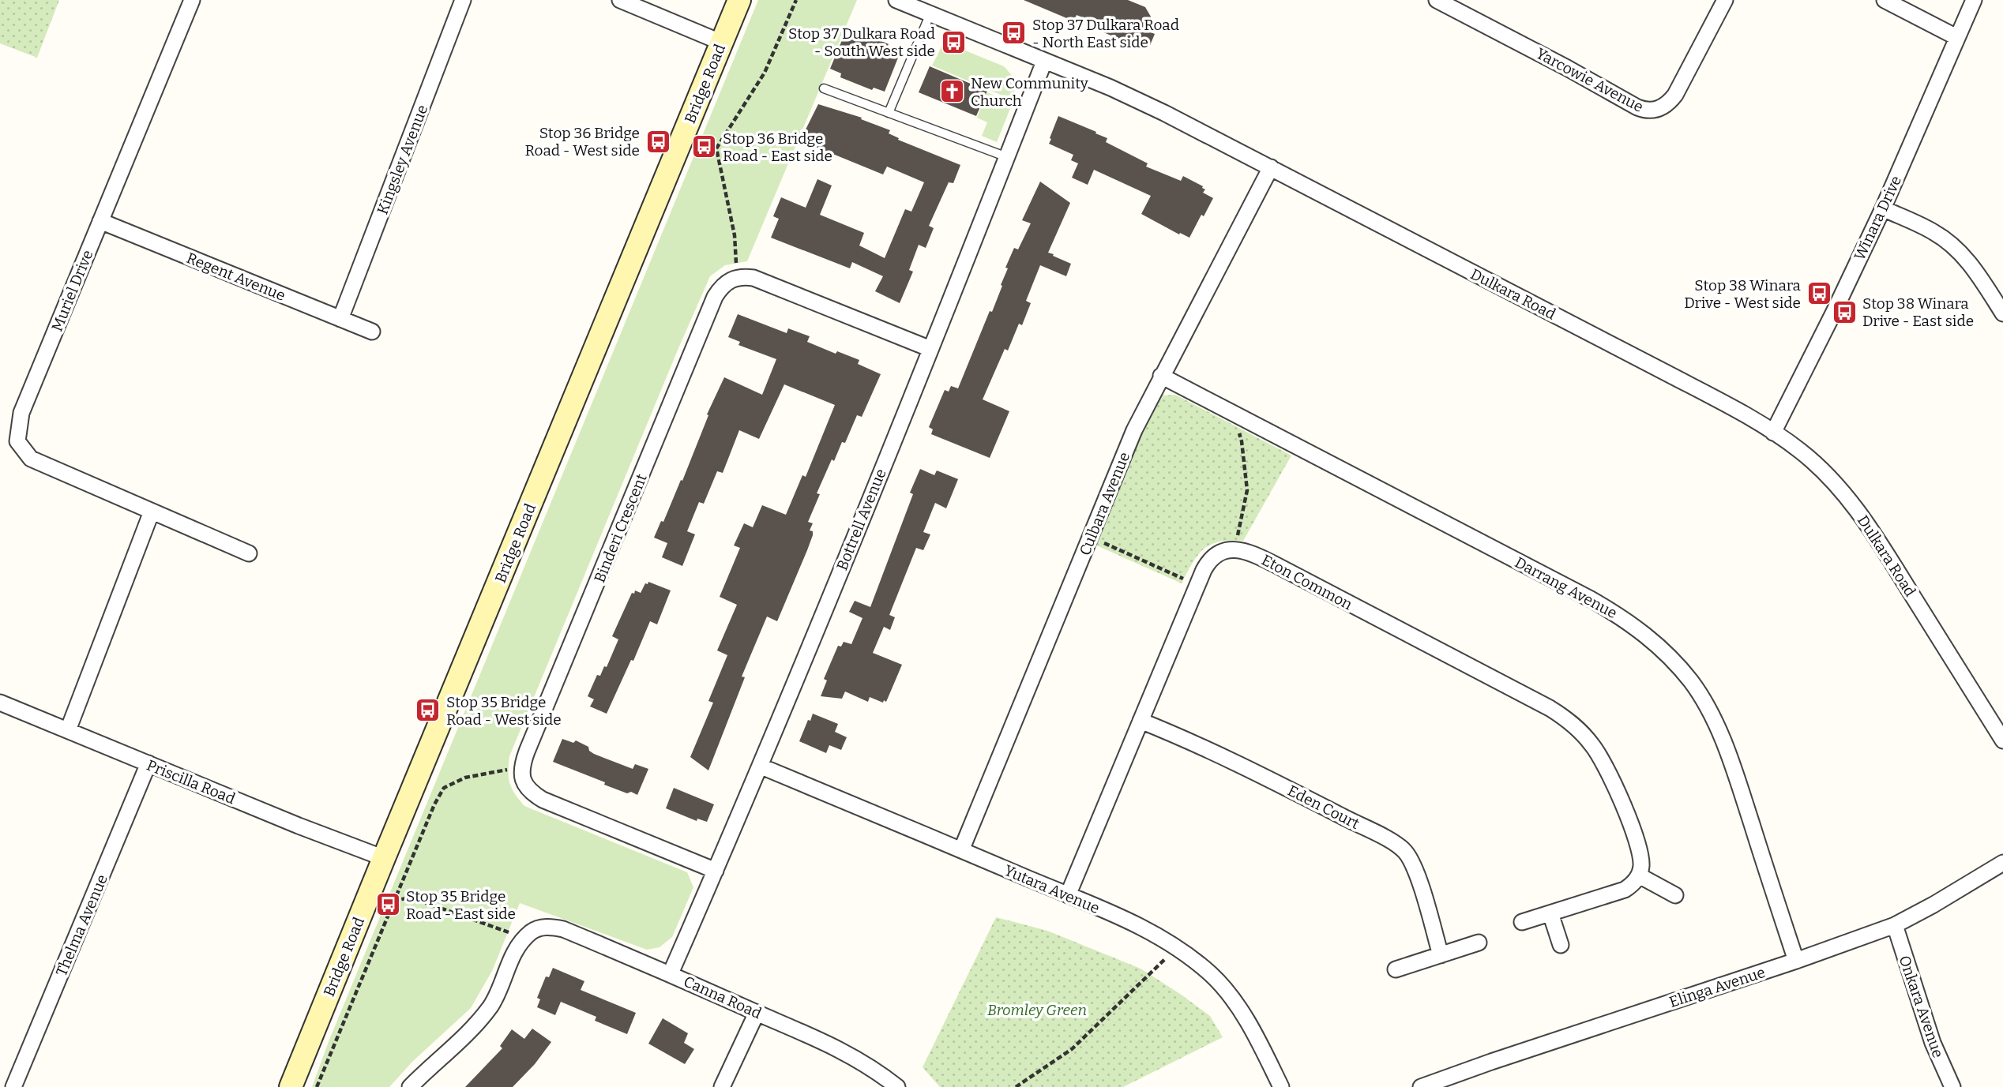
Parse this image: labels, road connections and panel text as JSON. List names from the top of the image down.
{
  "streets": {
    "main road": ["Bridge Road"],
    "street": [
      "Yarcowie Avenue",
      "Kingsley Avenue",
      "Winara Drive",
      "Regent Avenue",
      "Muriel Drive",
      "Dulkara Road",
      "Culbara Avenue",
      "Bottrell Avenue",
      "Binderi Crescent",
      "Eton Common",
      "Darrang Avenue",
      "Priscilla Road",
      "Eden Court",
      "Yutara Avenue",
      "Thelma Avenue",
      "Elinga Avenue",
      "Canna Road",
      "Onkara Avenue"
    ]
  },
  "crossings": [
    ["Bridge Road", "Priscilla Road"],
    ["Kingsley Avenue", "Regent Avenue"],
    ["Winara Drive", "Dulkara Road"],
    ["Regent Avenue", "Muriel Drive"],
    ["Dulkara Road", "Culbara Avenue"],
    ["Dulkara Road", "Bottrell Avenue"],
    ["Culbara Avenue", "Darrang Avenue"],
    ["Culbara Avenue", "Yutara Avenue"],
    ["Bottrell Avenue", "Yutara Avenue"],
    ["Bottrell Avenue", "Canna Road"],
    ["Darrang Avenue", "Elinga Avenue"],
    ["Priscilla Road", "Thelma Avenue"],
    ["Elinga Avenue", "Onkara Avenue"]
  ],
  "parks": ["Bromley Green"],
  "places": {
    "bus stop": [
      "Stop 37 Dulkara Road - North East side",
      "Stop 37 Dulkara Road - South West side",
      "Stop 36 Bridge Road - West side",
      "Stop 36 Bridge Road - East side",
      "Stop 38 Winara Drive - West side",
      "Stop 38 Winara Drive - East side",
      "Stop 35 Bridge Road - West side",
      "Stop 35 Bridge Road - East side"
    ],
    "church": ["New Community Church"]
  }
}
